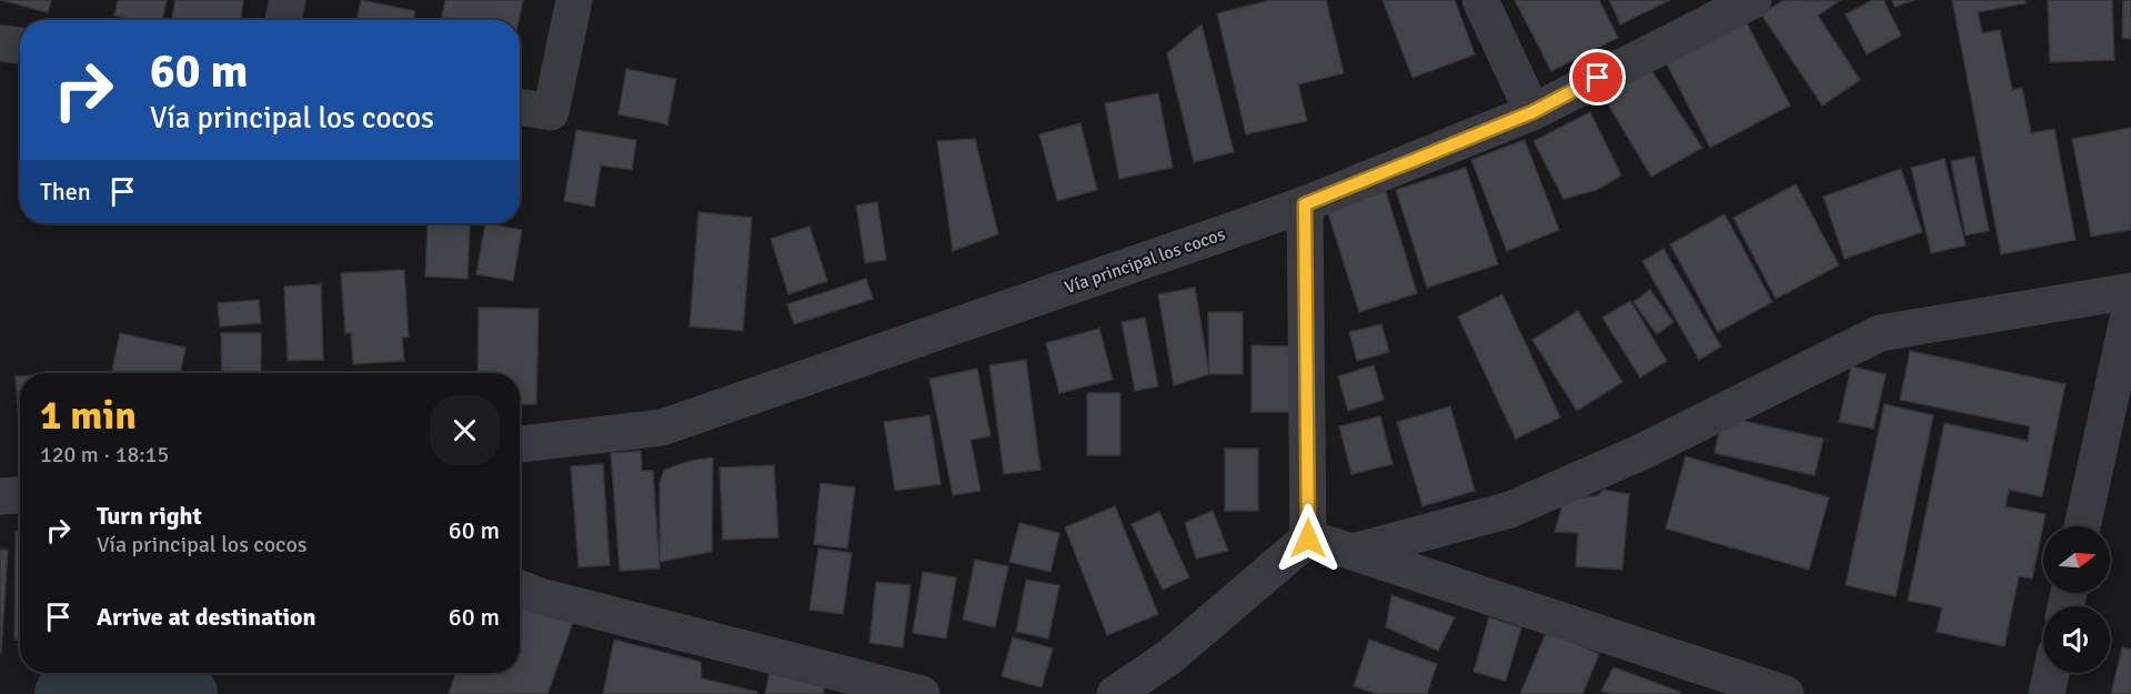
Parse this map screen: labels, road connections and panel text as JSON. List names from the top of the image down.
{
  "streets": {
    "street": ["Vía principal los cocos"]
  },
  "north": "right",
  "page": {
    "turn": ["60 m", "Vía principal los cocos"],
    "then": "Then",
    "heading": ["1 min", "120 m · 18:15"],
    "list": [
      {
        "name": "Turn right",
        "note": "Vía principal los cocos",
        "value": "60 m"
      },
      {
        "name": "Arrive at destination",
        "value": "60 m"
      }
    ]
  }
}
